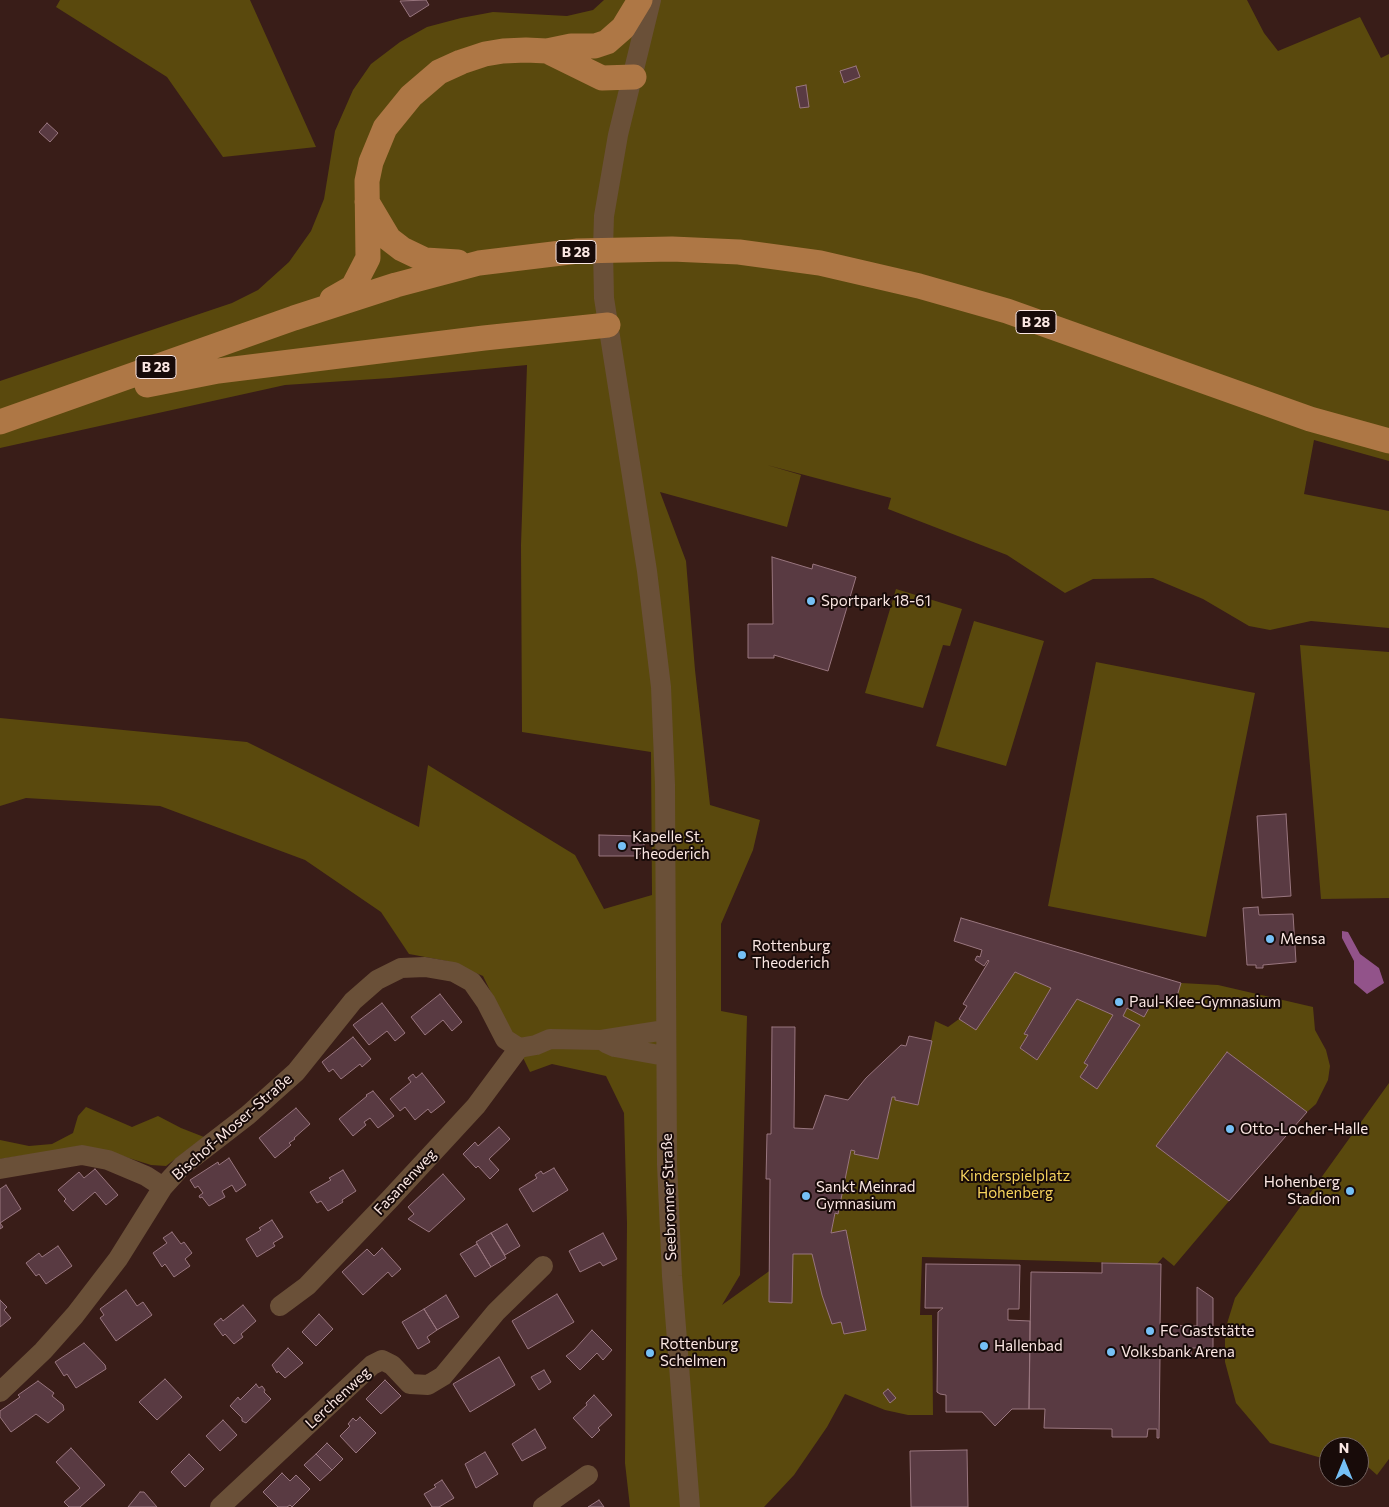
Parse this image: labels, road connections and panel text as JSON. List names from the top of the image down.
{
  "streets": {
    "main road": ["B 28"],
    "street": [
      "Bischof-Moser-Straße",
      "Fasanenweg",
      "Seebronner Straße",
      "Lerchenweg"
    ]
  },
  "crossings": [
    ["Bischof-Moser-Straße", "Fasanenweg"]
  ],
  "parks": ["Kinderspielplatz Hohenberg"],
  "places": [
    "Sportpark 18-61",
    "Kapelle St. Theoderich",
    "Mensa",
    "Rottenburg Theoderich",
    "Paul-Klee-Gymnasium",
    "Otto-Locher-Halle",
    "Hohenberg Stadion",
    "Sankt Meinrad Gymnasium",
    "FC Gaststätte",
    "Hallenbad",
    "Volksbank Arena",
    "Rottenburg Schelmen"
  ],
  "north": "top"
}
